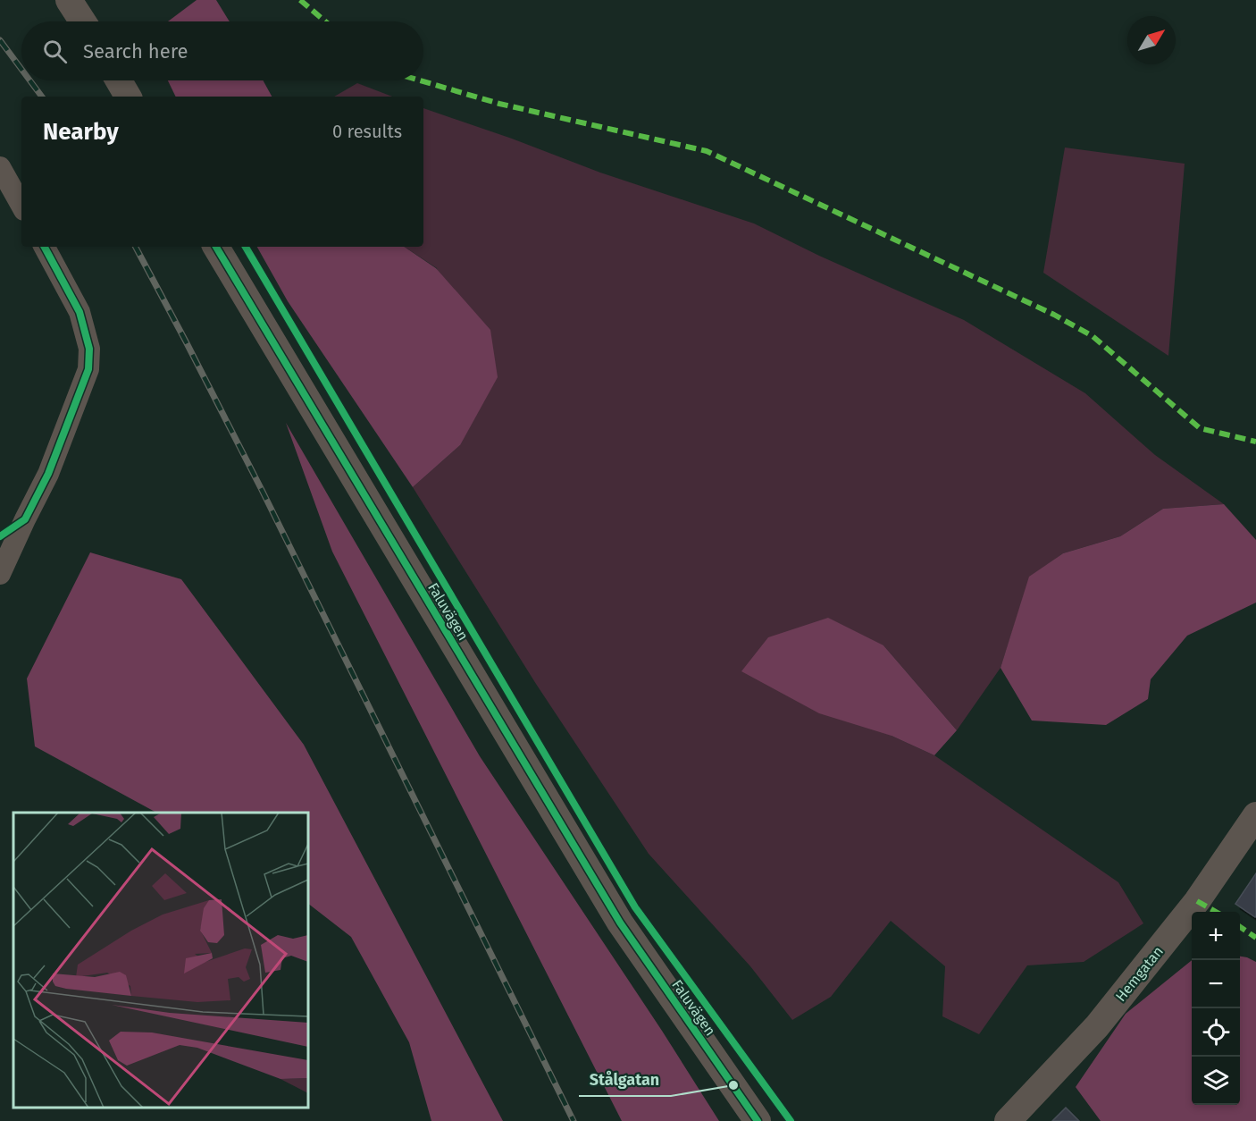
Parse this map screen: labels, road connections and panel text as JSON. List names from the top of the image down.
{
  "streets": {
    "street": ["Faluvägen", "Hemgatan"]
  },
  "places": ["Stålgatan"],
  "north": "top right",
  "page": {
    "search": "Search here",
    "heading": ["Nearby", "0 results"],
    "map_buttons": ["+", "−"]
  }
}
